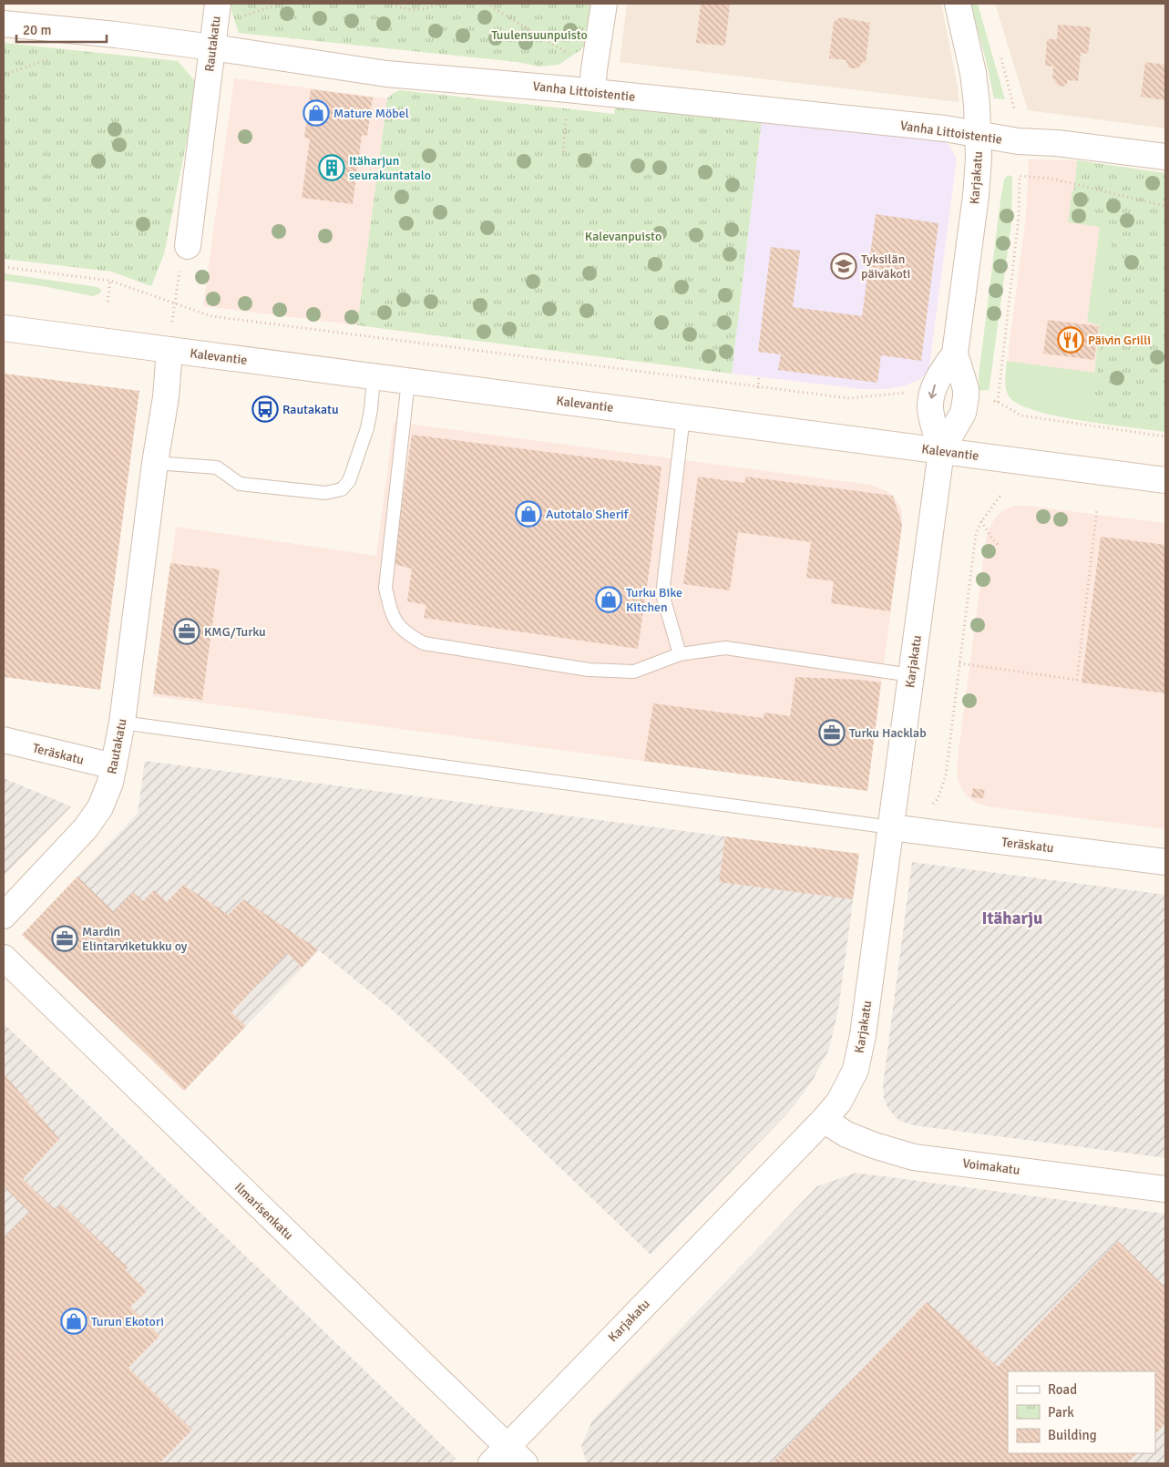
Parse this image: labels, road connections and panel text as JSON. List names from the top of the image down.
{
  "streets": {
    "street": [
      "Rautakatu",
      "Vanha Littoistentie",
      "Karjakatu",
      "Kalevantie",
      "Teräskatu",
      "Voimakatu",
      "Ilmarisenkatu"
    ]
  },
  "crossings": [
    ["Rautakatu", "Vanha Littoistentie"],
    ["Rautakatu", "Kalevantie"],
    ["Rautakatu", "Teräskatu"],
    ["Vanha Littoistentie", "Karjakatu"],
    ["Karjakatu", "Kalevantie"],
    ["Karjakatu", "Teräskatu"],
    ["Karjakatu", "Voimakatu"],
    ["Karjakatu", "Ilmarisenkatu"]
  ],
  "districts": ["Itäharju"],
  "parks": ["Tuulensuunpuisto", "Kalevanpuisto"],
  "places": {
    "shop": [
      "Mature Möbel",
      "Autotalo Sherif",
      "Turku Bike Kitchen",
      "Turun Ekotori"
    ],
    "building": ["Itäharjun seurakuntatalo"],
    "school or university": ["Tyksilän päiväkoti"],
    "restaurant": ["Päivin Grilli"],
    "bus stop": ["Rautakatu"],
    "office": ["KMG/Turku", "Turku Hacklab", "Mardin Elintarviketukku oy"]
  },
  "legend": ["Road", "Park", "Building"],
  "scale_bar": "20 m"
}
